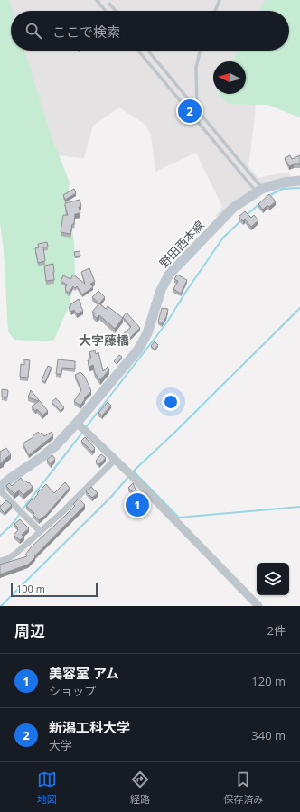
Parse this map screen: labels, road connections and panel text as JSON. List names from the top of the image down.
{
  "streets": {
    "main road": ["野田西本線"]
  },
  "districts": ["大字藤橋"],
  "scale_bar": "100 m",
  "north": "left",
  "page": {
    "search": "ここで検索",
    "pins": ["2", "1"],
    "scale": "100 m",
    "heading": ["周辺", "2件"],
    "list": [
      {
        "mark": "1",
        "name": "美容室 アム",
        "note": "ショップ",
        "value": "120 m"
      },
      {
        "mark": "2",
        "name": "新潟工科大学",
        "note": "大学",
        "value": "340 m"
      }
    ],
    "nav": ["地図", "経路", "保存済み"]
  }
}
